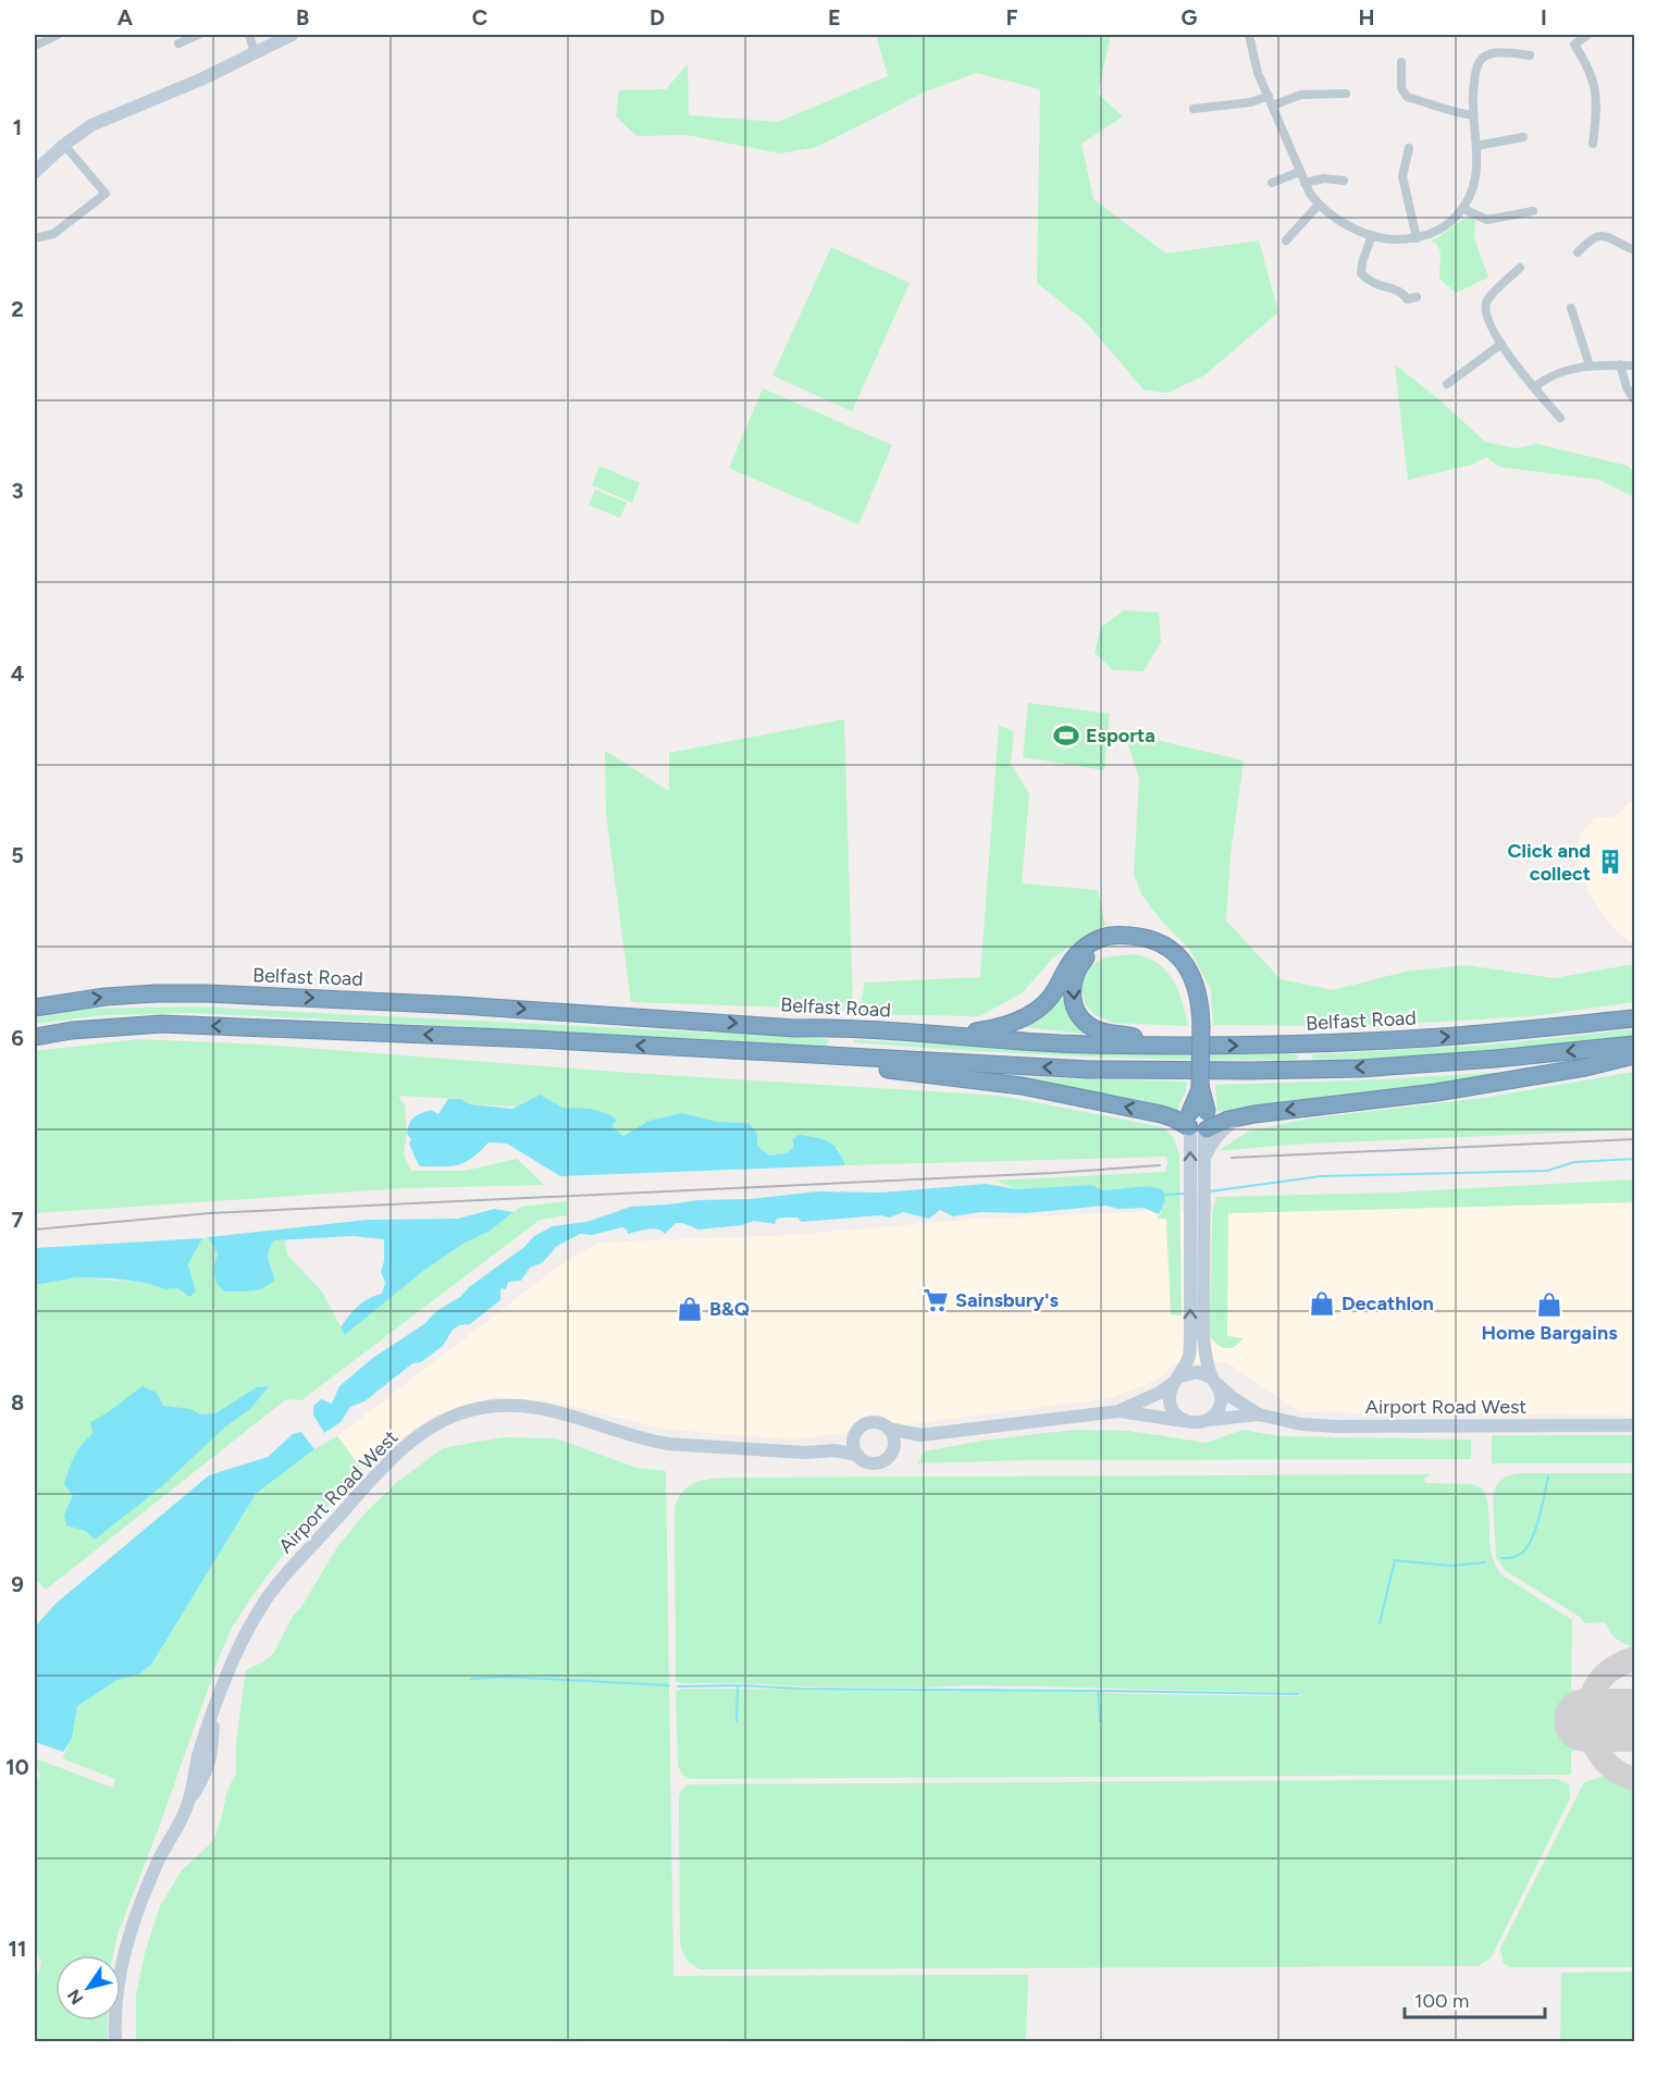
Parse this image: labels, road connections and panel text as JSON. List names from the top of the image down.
{
  "streets": {
    "highway": ["Belfast Road"],
    "street": ["Airport Road West"]
  },
  "places": {
    "sports": ["Esporta"],
    "building": ["Click and collect"],
    "supermarket": ["Sainsbury's"],
    "shop": ["Decathlon", "Home Bargains", "B&Q"]
  },
  "scale_bar": "100 m",
  "north": "bottom left",
  "grid": {
    "columns": [
      "A",
      "B",
      "C",
      "D",
      "E",
      "F",
      "G",
      "H",
      "I"
    ],
    "rows": [
      "1",
      "2",
      "3",
      "4",
      "5",
      "6",
      "7",
      "8",
      "9",
      "10",
      "11"
    ]
  }
}
